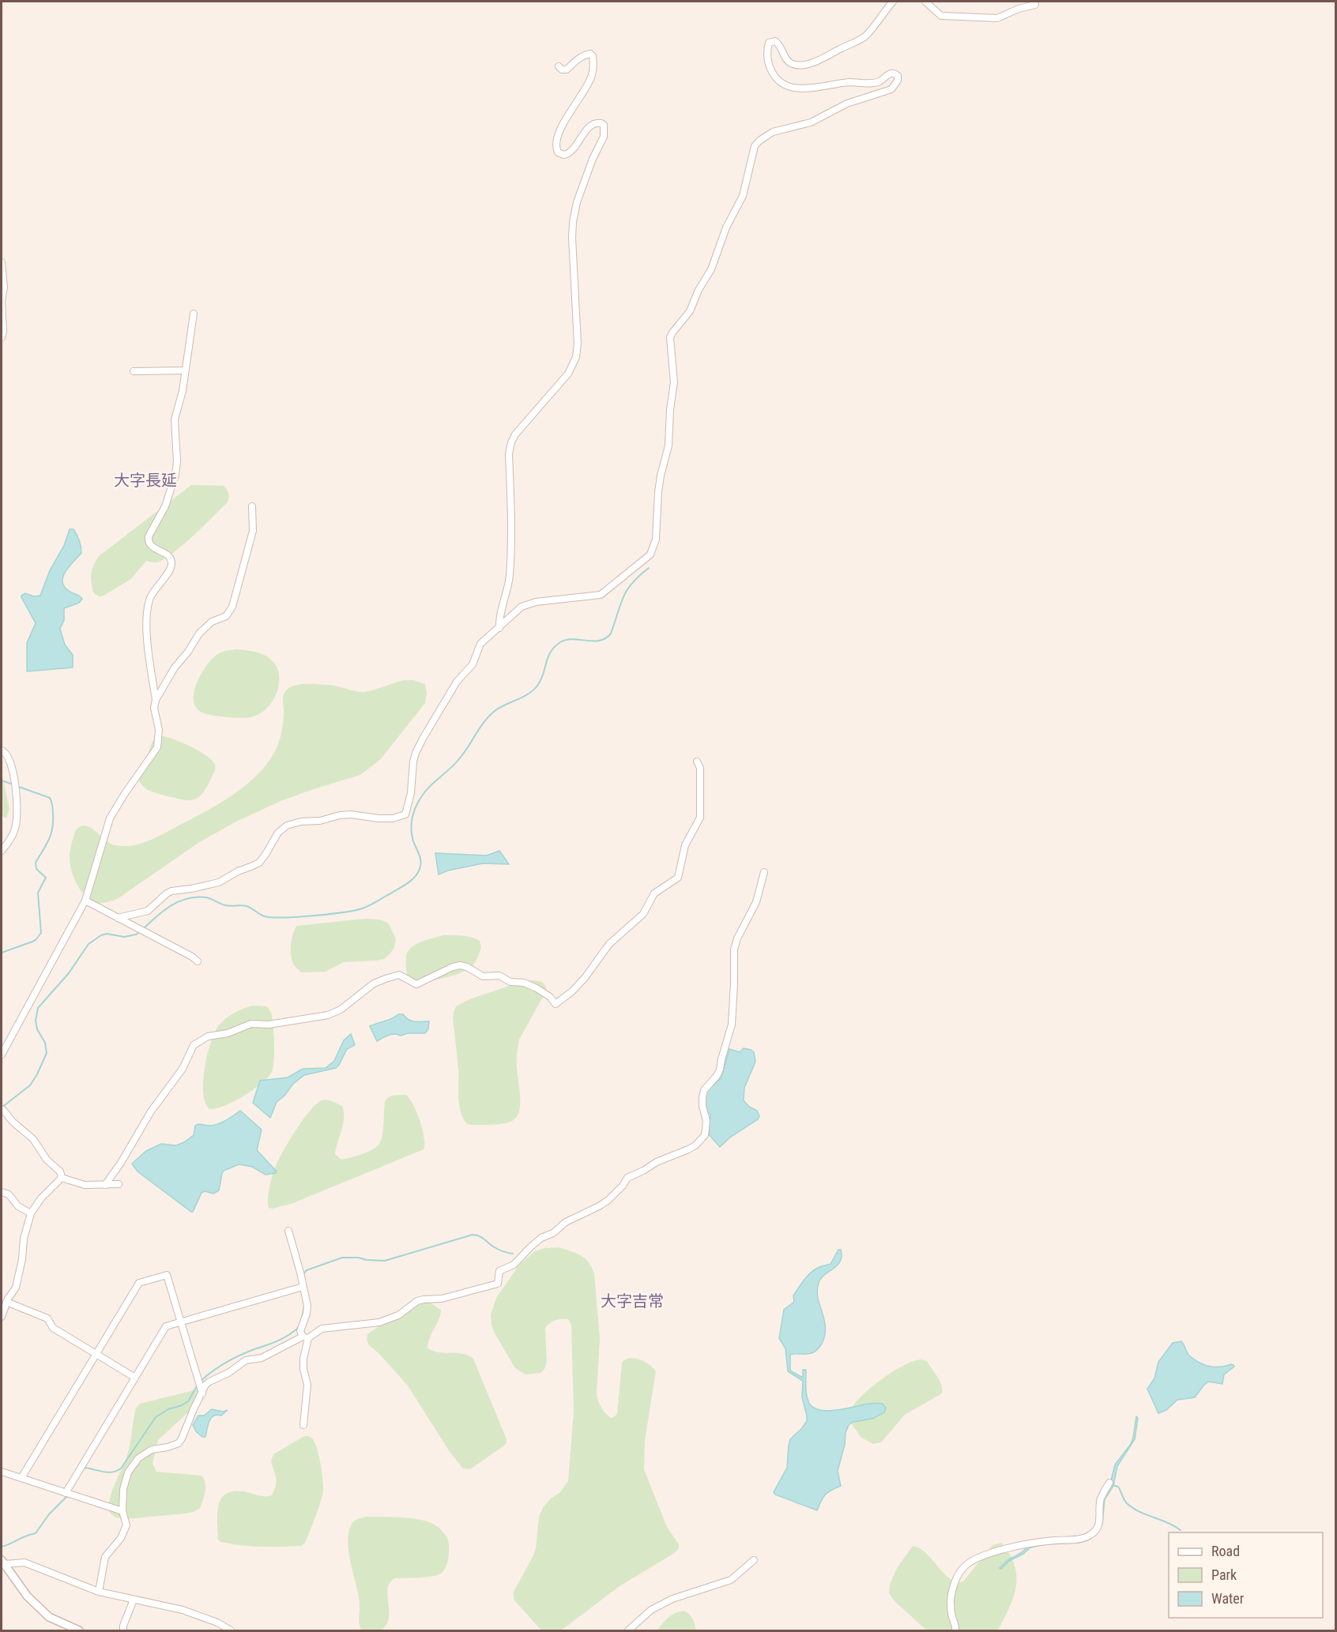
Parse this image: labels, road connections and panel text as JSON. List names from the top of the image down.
{
  "districts": ["大字長延", "大字吉常"],
  "legend": ["Road", "Park", "Water"]
}
